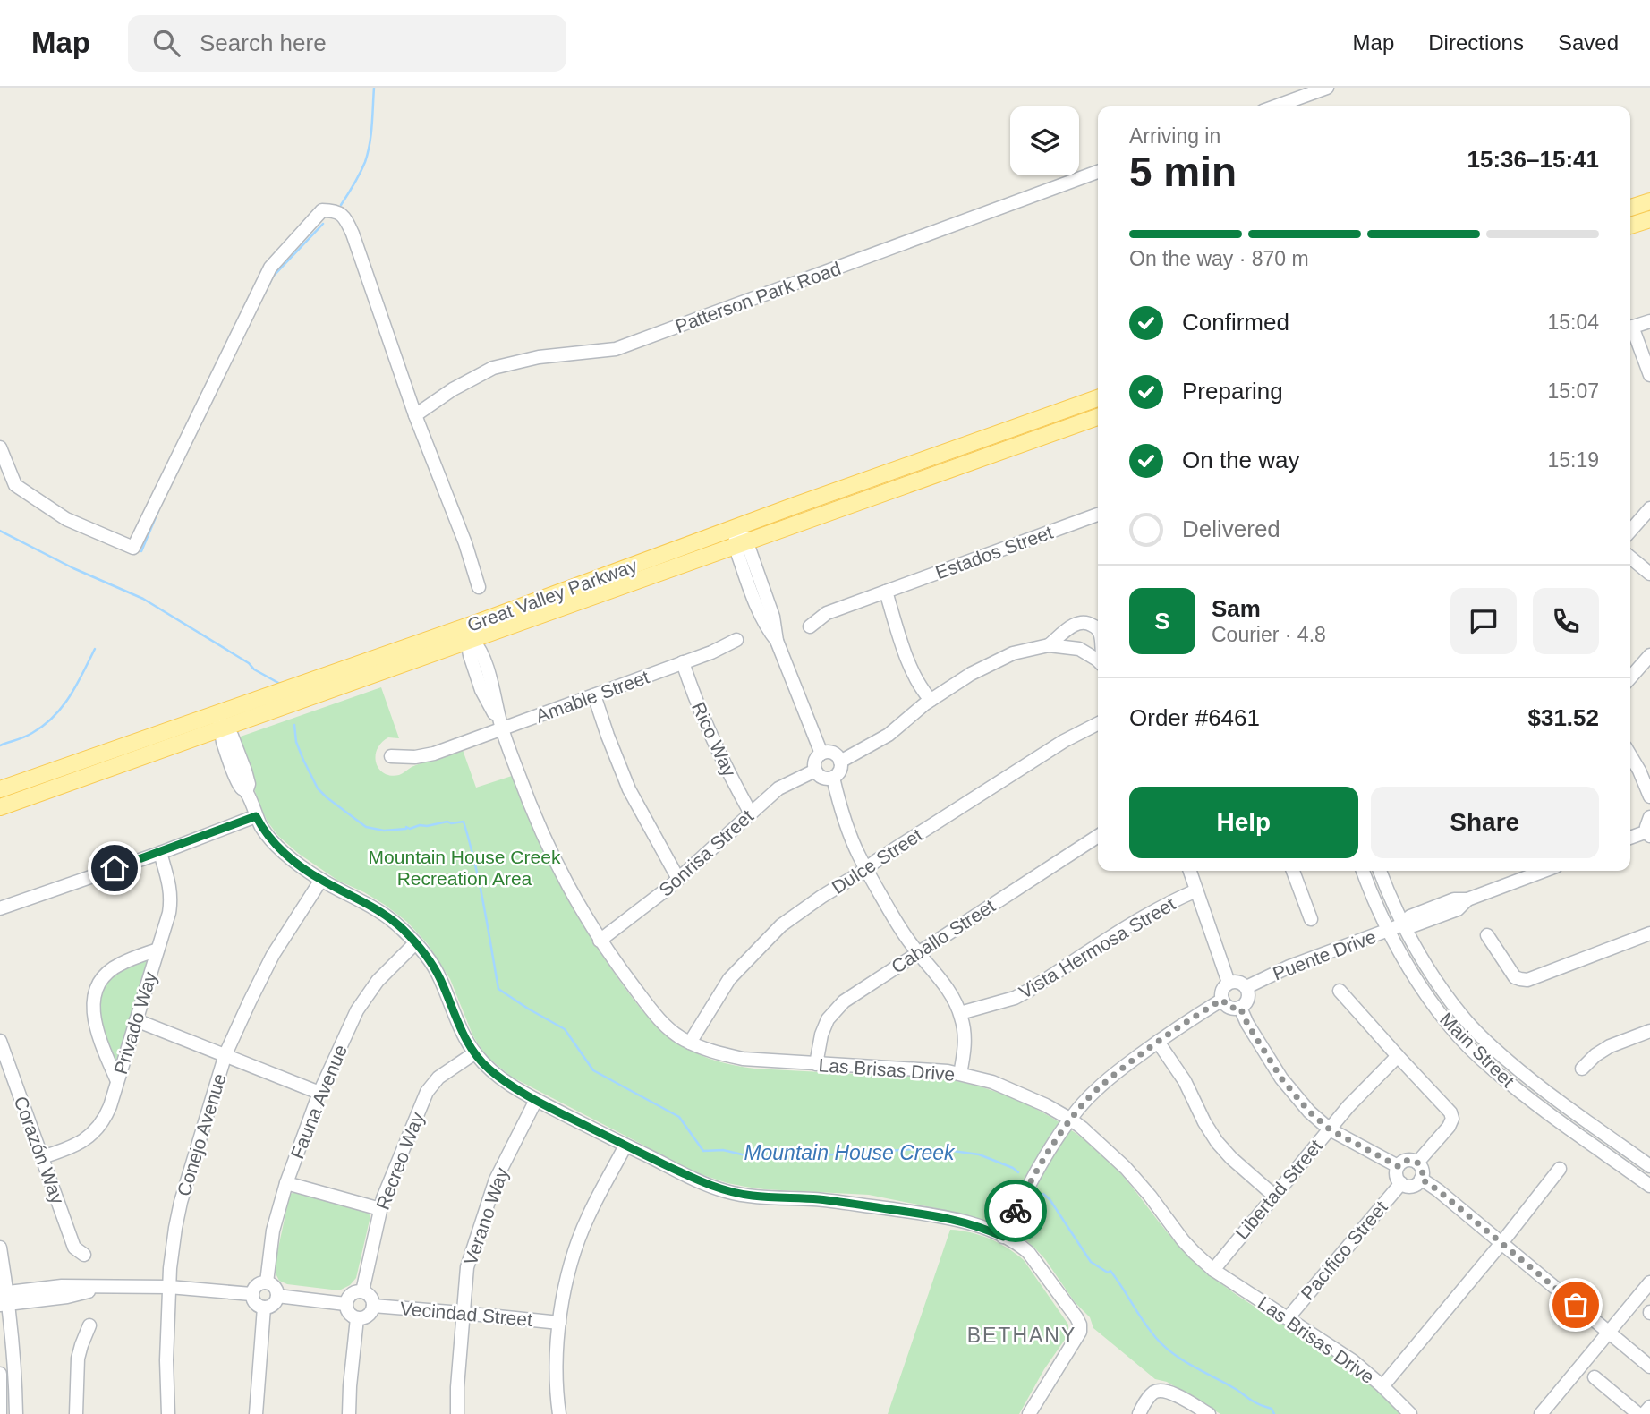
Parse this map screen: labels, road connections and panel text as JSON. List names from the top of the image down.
{
  "streets": {
    "main road": ["Great Valley Parkway"],
    "street": [
      "Patterson Park Road",
      "Estados Street",
      "Amable Street",
      "Rico Way",
      "Sonrisa Street",
      "Dulce Street",
      "Caballo Street",
      "Vista Hermosa Street",
      "Puente Drive",
      "Privado Way",
      "Main Street",
      "Las Brisas Drive",
      "Fauna Avenue",
      "Conejo Avenue",
      "Corazón Way",
      "Recreo Way",
      "Libertad Street",
      "Verano Way",
      "Pacífico Street",
      "Vecindad Street"
    ]
  },
  "crossings": [
    ["Great Valley Parkway", "Las Brisas Drive"],
    ["Amable Street", "Rico Way"],
    ["Amable Street", "Las Brisas Drive"],
    ["Rico Way", "Sonrisa Street"],
    ["Sonrisa Street", "Las Brisas Drive"],
    ["Dulce Street", "Las Brisas Drive"],
    ["Caballo Street", "Las Brisas Drive"],
    ["Puente Drive", "Main Street"],
    ["Privado Way", "Corazón Way"],
    ["Las Brisas Drive", "Libertad Street"],
    ["Las Brisas Drive", "Pacífico Street"],
    ["Recreo Way", "Vecindad Street"],
    ["Verano Way", "Vecindad Street"]
  ],
  "districts": ["BETHANY"],
  "water": ["Mountain House Creek"],
  "parks": ["Mountain House Creek Recreation Area"],
  "page": {
    "header": "Map",
    "search": "Search here",
    "nav": ["Map", "Directions", "Saved"],
    "heading": ["5 min", "Arriving in", "15:36–15:41"],
    "panel": [
      "Sam",
      "Courier · 4.8",
      "Order #6461",
      "$31.52"
    ],
    "bar": "On the way · 870 m",
    "list": [
      ["Confirmed", "15:04"],
      ["Preparing", "15:07"],
      ["On the way", "15:19"],
      "Delivered"
    ],
    "round": "S",
    "buttons": ["Help", "Share"]
  }
}
